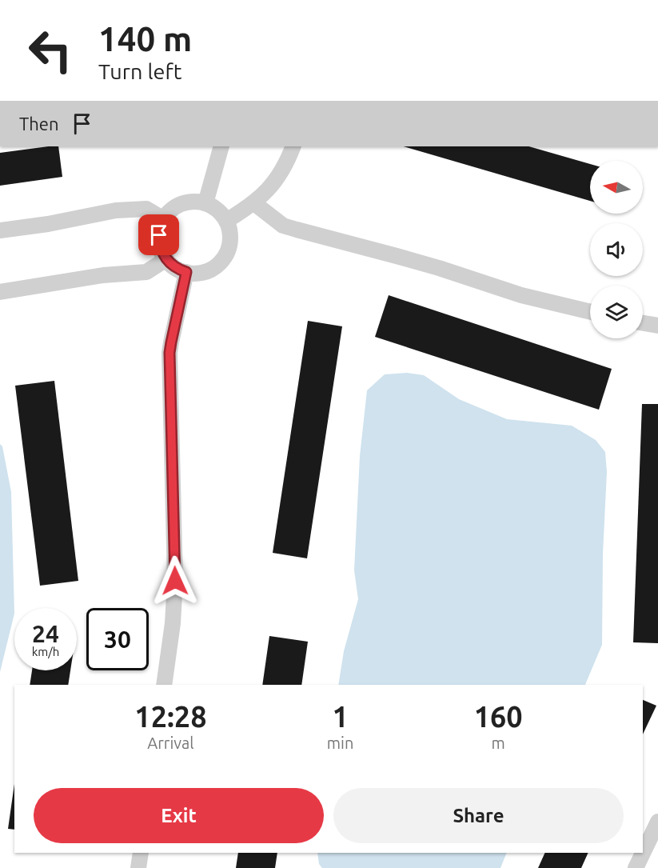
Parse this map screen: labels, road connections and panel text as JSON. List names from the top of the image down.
{
  "north": "left",
  "page": {
    "turn": ["140 m", "Turn left"],
    "then": "Then",
    "speed": "24 km/h",
    "limit": "30",
    "eta": [
      "12:28",
      "Arrival",
      "1",
      "min",
      "160",
      "m"
    ],
    "buttons": ["Exit", "Share"]
  }
}
